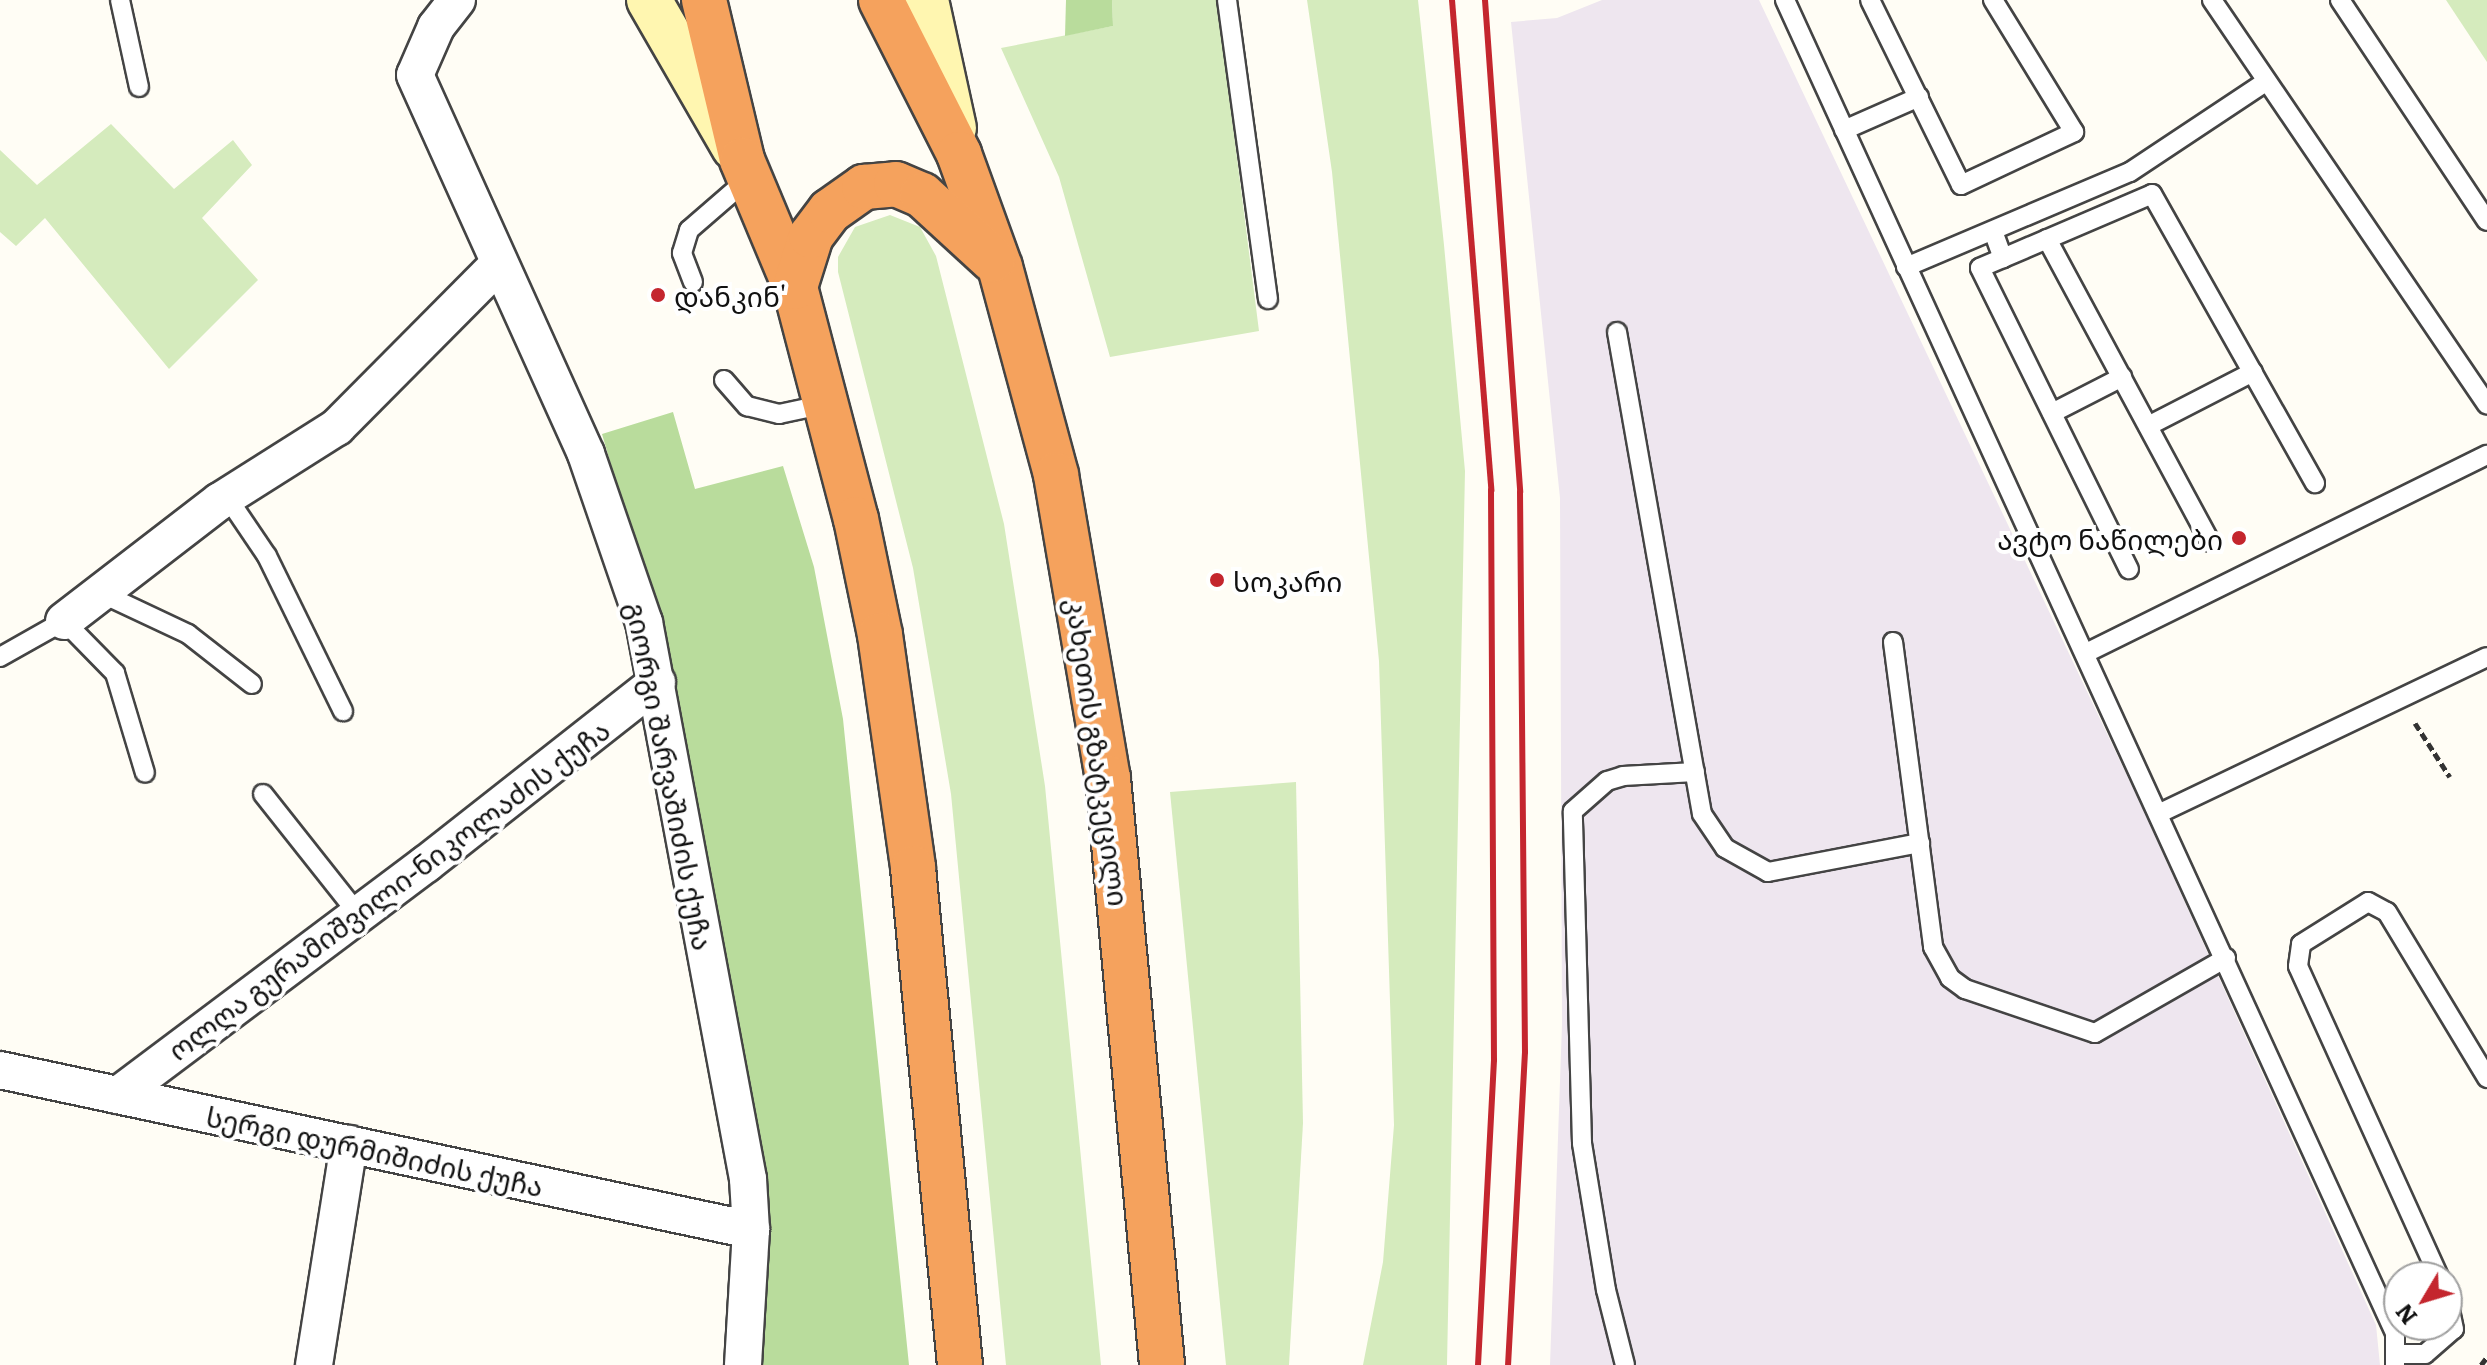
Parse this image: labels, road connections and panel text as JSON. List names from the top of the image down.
{
  "streets": {
    "highway": ["კახეთის გზატკეცილი"],
    "street": ["გიორგი შარვაშიძის ქუჩა", "ოლღა გურამიშვილი-ნიკოლაძის ქუჩა", "სერგი დურმიშიძის ქუჩა"]
  },
  "crossings": [
    ["გიორგი შარვაშიძის ქუჩა", "ოლღა გურამიშვილი-ნიკოლაძის ქუჩა"],
    ["გიორგი შარვაშიძის ქუჩა", "სერგი დურმიშიძის ქუჩა"],
    ["ოლღა გურამიშვილი-ნიკოლაძის ქუჩა", "სერგი დურმიშიძის ქუჩა"]
  ],
  "places": ["დანკინ'", "ავტო ნაწილები", "სოკარი"],
  "north": "bottom left"
}
